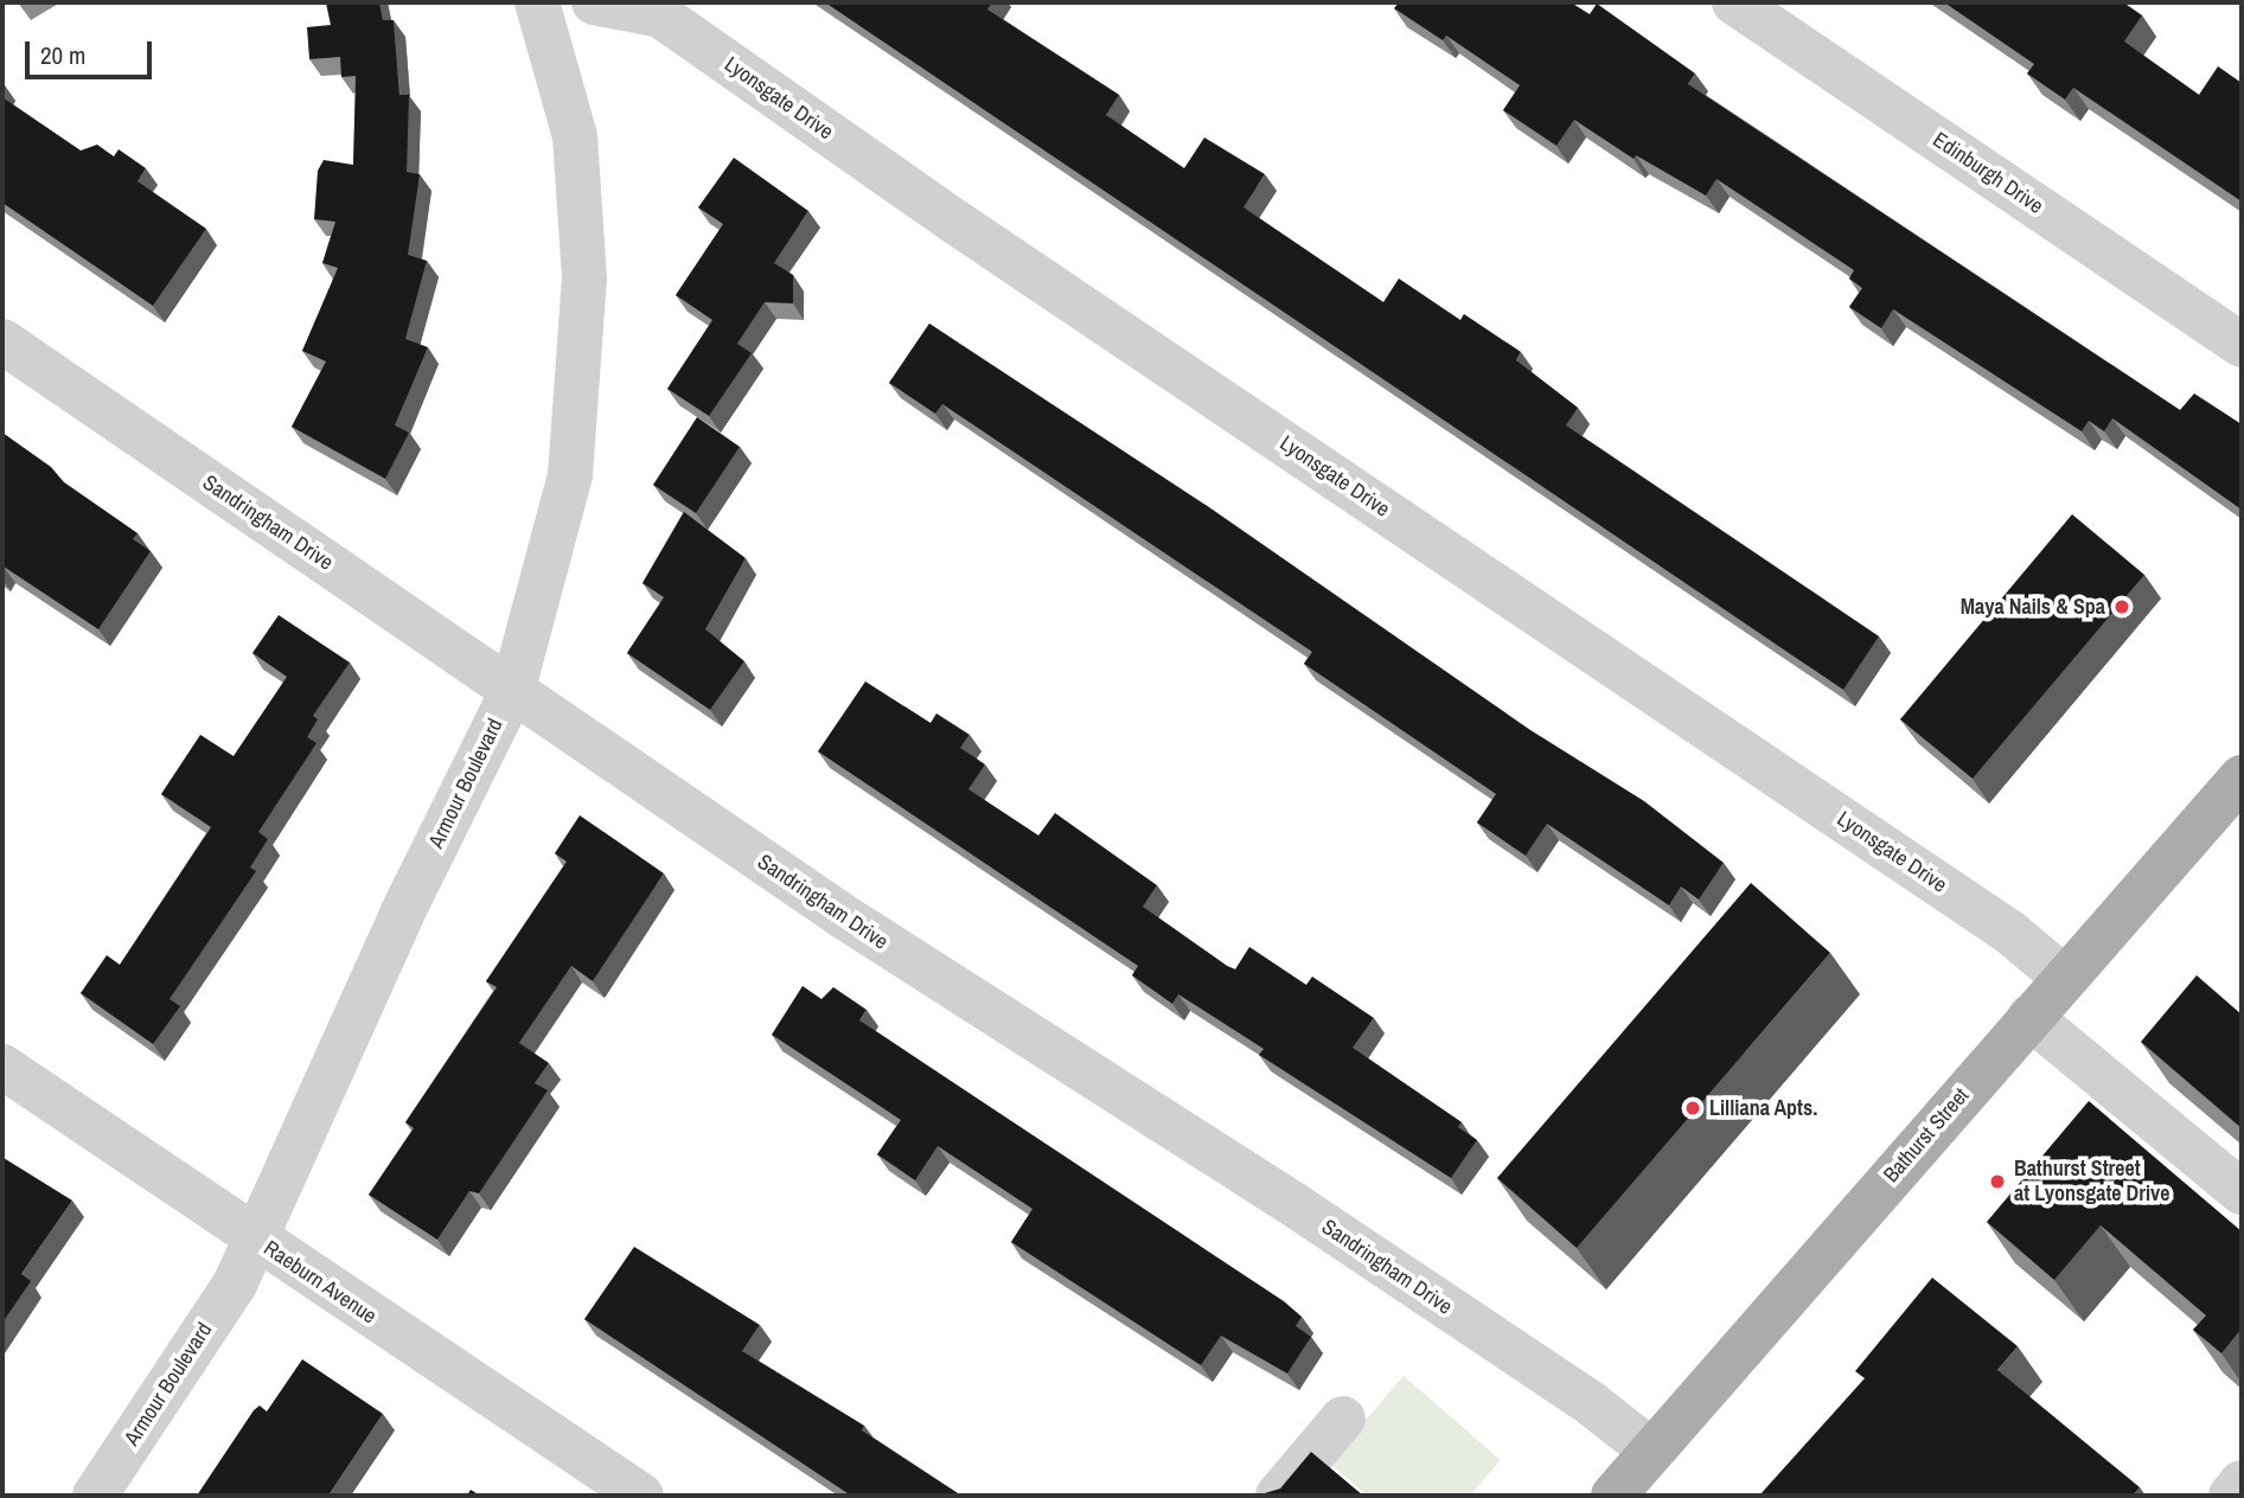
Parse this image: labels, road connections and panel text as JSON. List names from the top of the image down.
{
  "streets": {
    "main road": ["Bathurst Street"],
    "street": [
      "Lyonsgate Drive",
      "Edinburgh Drive",
      "Sandringham Drive",
      "Armour Boulevard",
      "Raeburn Avenue"
    ]
  },
  "crossings": [
    ["Lyonsgate Drive", "Bathurst Street"],
    ["Sandringham Drive", "Armour Boulevard"],
    ["Sandringham Drive", "Bathurst Street"],
    ["Armour Boulevard", "Raeburn Avenue"]
  ],
  "places": ["Maya Nails & Spa", "Lilliana Apts.", "Bathurst Street at Lyonsgate Drive"],
  "scale_bar": "20 m"
}
